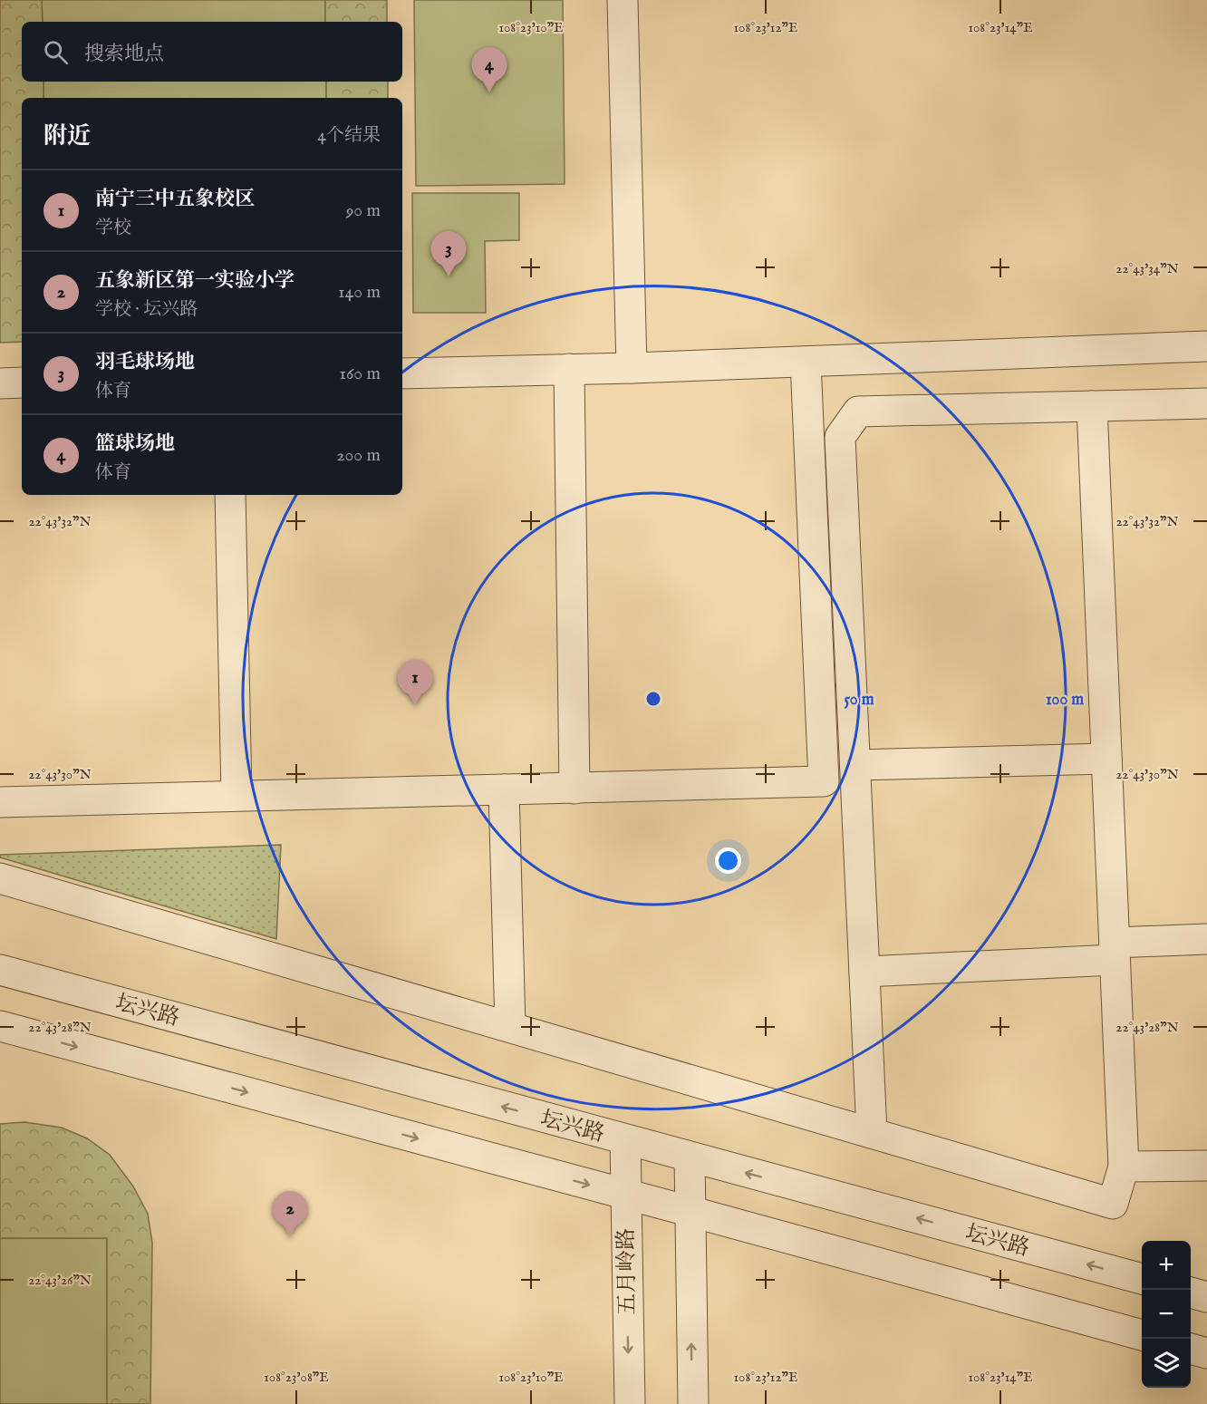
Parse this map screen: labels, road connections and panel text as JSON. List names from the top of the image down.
{
  "streets": {
    "street": ["坛兴路", "五月岭路"]
  },
  "crossings": [
    ["坛兴路", "五月岭路"]
  ],
  "page": {
    "search": "搜索地点",
    "pins": [
      "4",
      "3",
      "1",
      "2"
    ],
    "heading": ["附近", "4个结果"],
    "list": [
      {
        "mark": "1",
        "name": "南宁三中五象校区",
        "note": "学校",
        "value": "90 m"
      },
      {
        "mark": "2",
        "name": "五象新区第一实验小学",
        "note": "学校 · 坛兴路",
        "value": "140 m"
      },
      {
        "mark": "3",
        "name": "羽毛球场地",
        "note": "体育",
        "value": "160 m"
      },
      {
        "mark": "4",
        "name": "篮球场地",
        "note": "体育",
        "value": "200 m"
      }
    ],
    "map_buttons": ["+", "−"]
  },
  "coordinates": [
    "108°23'10\"E",
    "108°23'12\"E",
    "108°23'14\"E",
    "22°43'34\"N",
    "22°43'32\"N",
    "22°43'30\"N",
    "22°43'28\"N",
    "22°43'26\"N",
    "108°23'08\"E"
  ],
  "rings": ["50 m", "100 m"]
}
